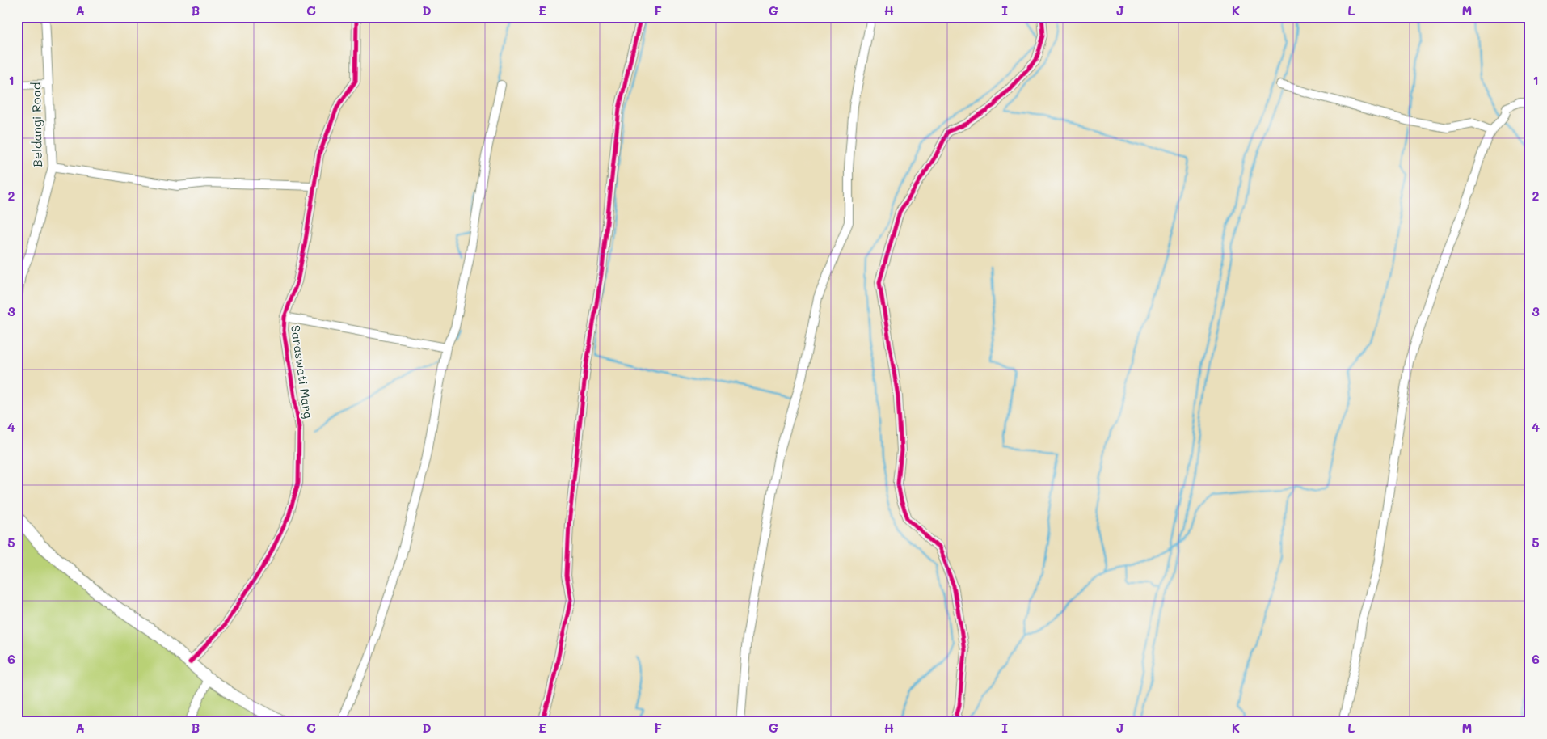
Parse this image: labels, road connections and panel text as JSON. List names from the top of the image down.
{
  "streets": {
    "street": ["Beldangi Road", "Saraswati Marg"]
  },
  "grid": {
    "columns": [
      "A",
      "B",
      "C",
      "D",
      "E",
      "F",
      "G",
      "H",
      "I",
      "J",
      "K",
      "L",
      "M"
    ],
    "rows": [
      "1",
      "2",
      "3",
      "4",
      "5",
      "6"
    ]
  }
}
